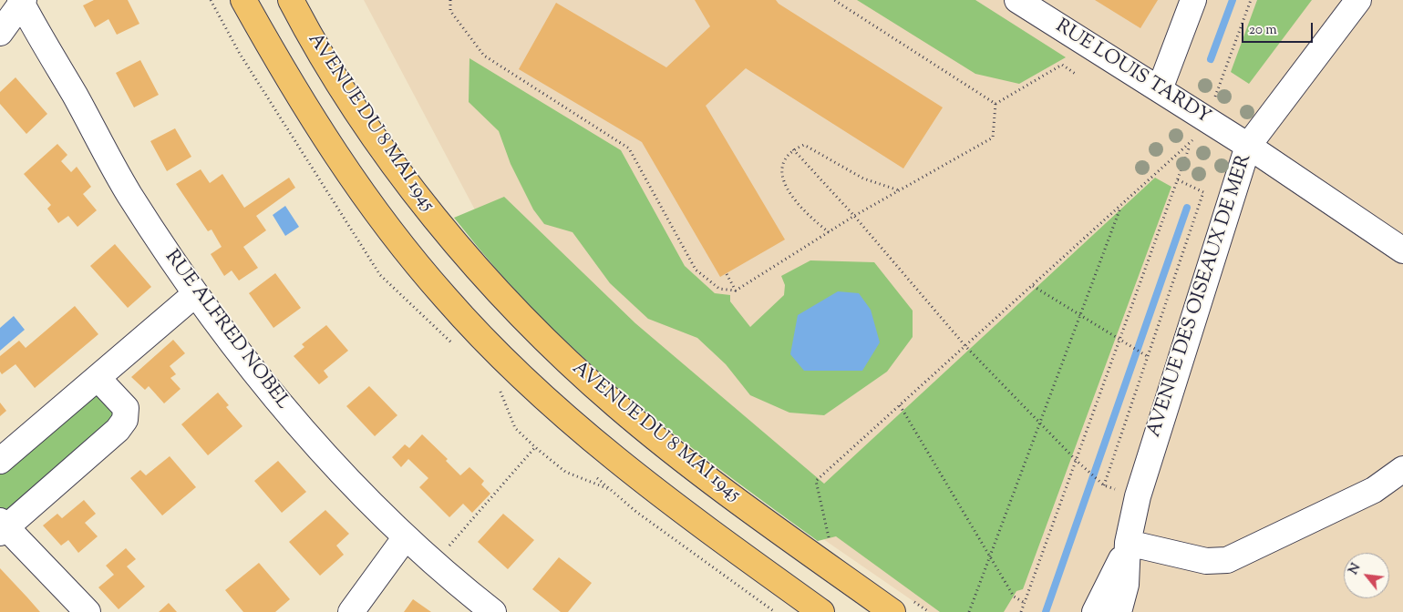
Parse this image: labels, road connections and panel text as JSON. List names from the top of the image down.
{
  "streets": {
    "main road": ["AVENUE DU 8 MAI 1945"],
    "street": ["RUE LOUIS TARDY", "AVENUE DES OISEAUX DE MER", "RUE ALFRED NOBEL"]
  },
  "crossings": [
    ["RUE LOUIS TARDY", "AVENUE DES OISEAUX DE MER"]
  ],
  "scale_bar": "20 m",
  "north": "top left"
}
